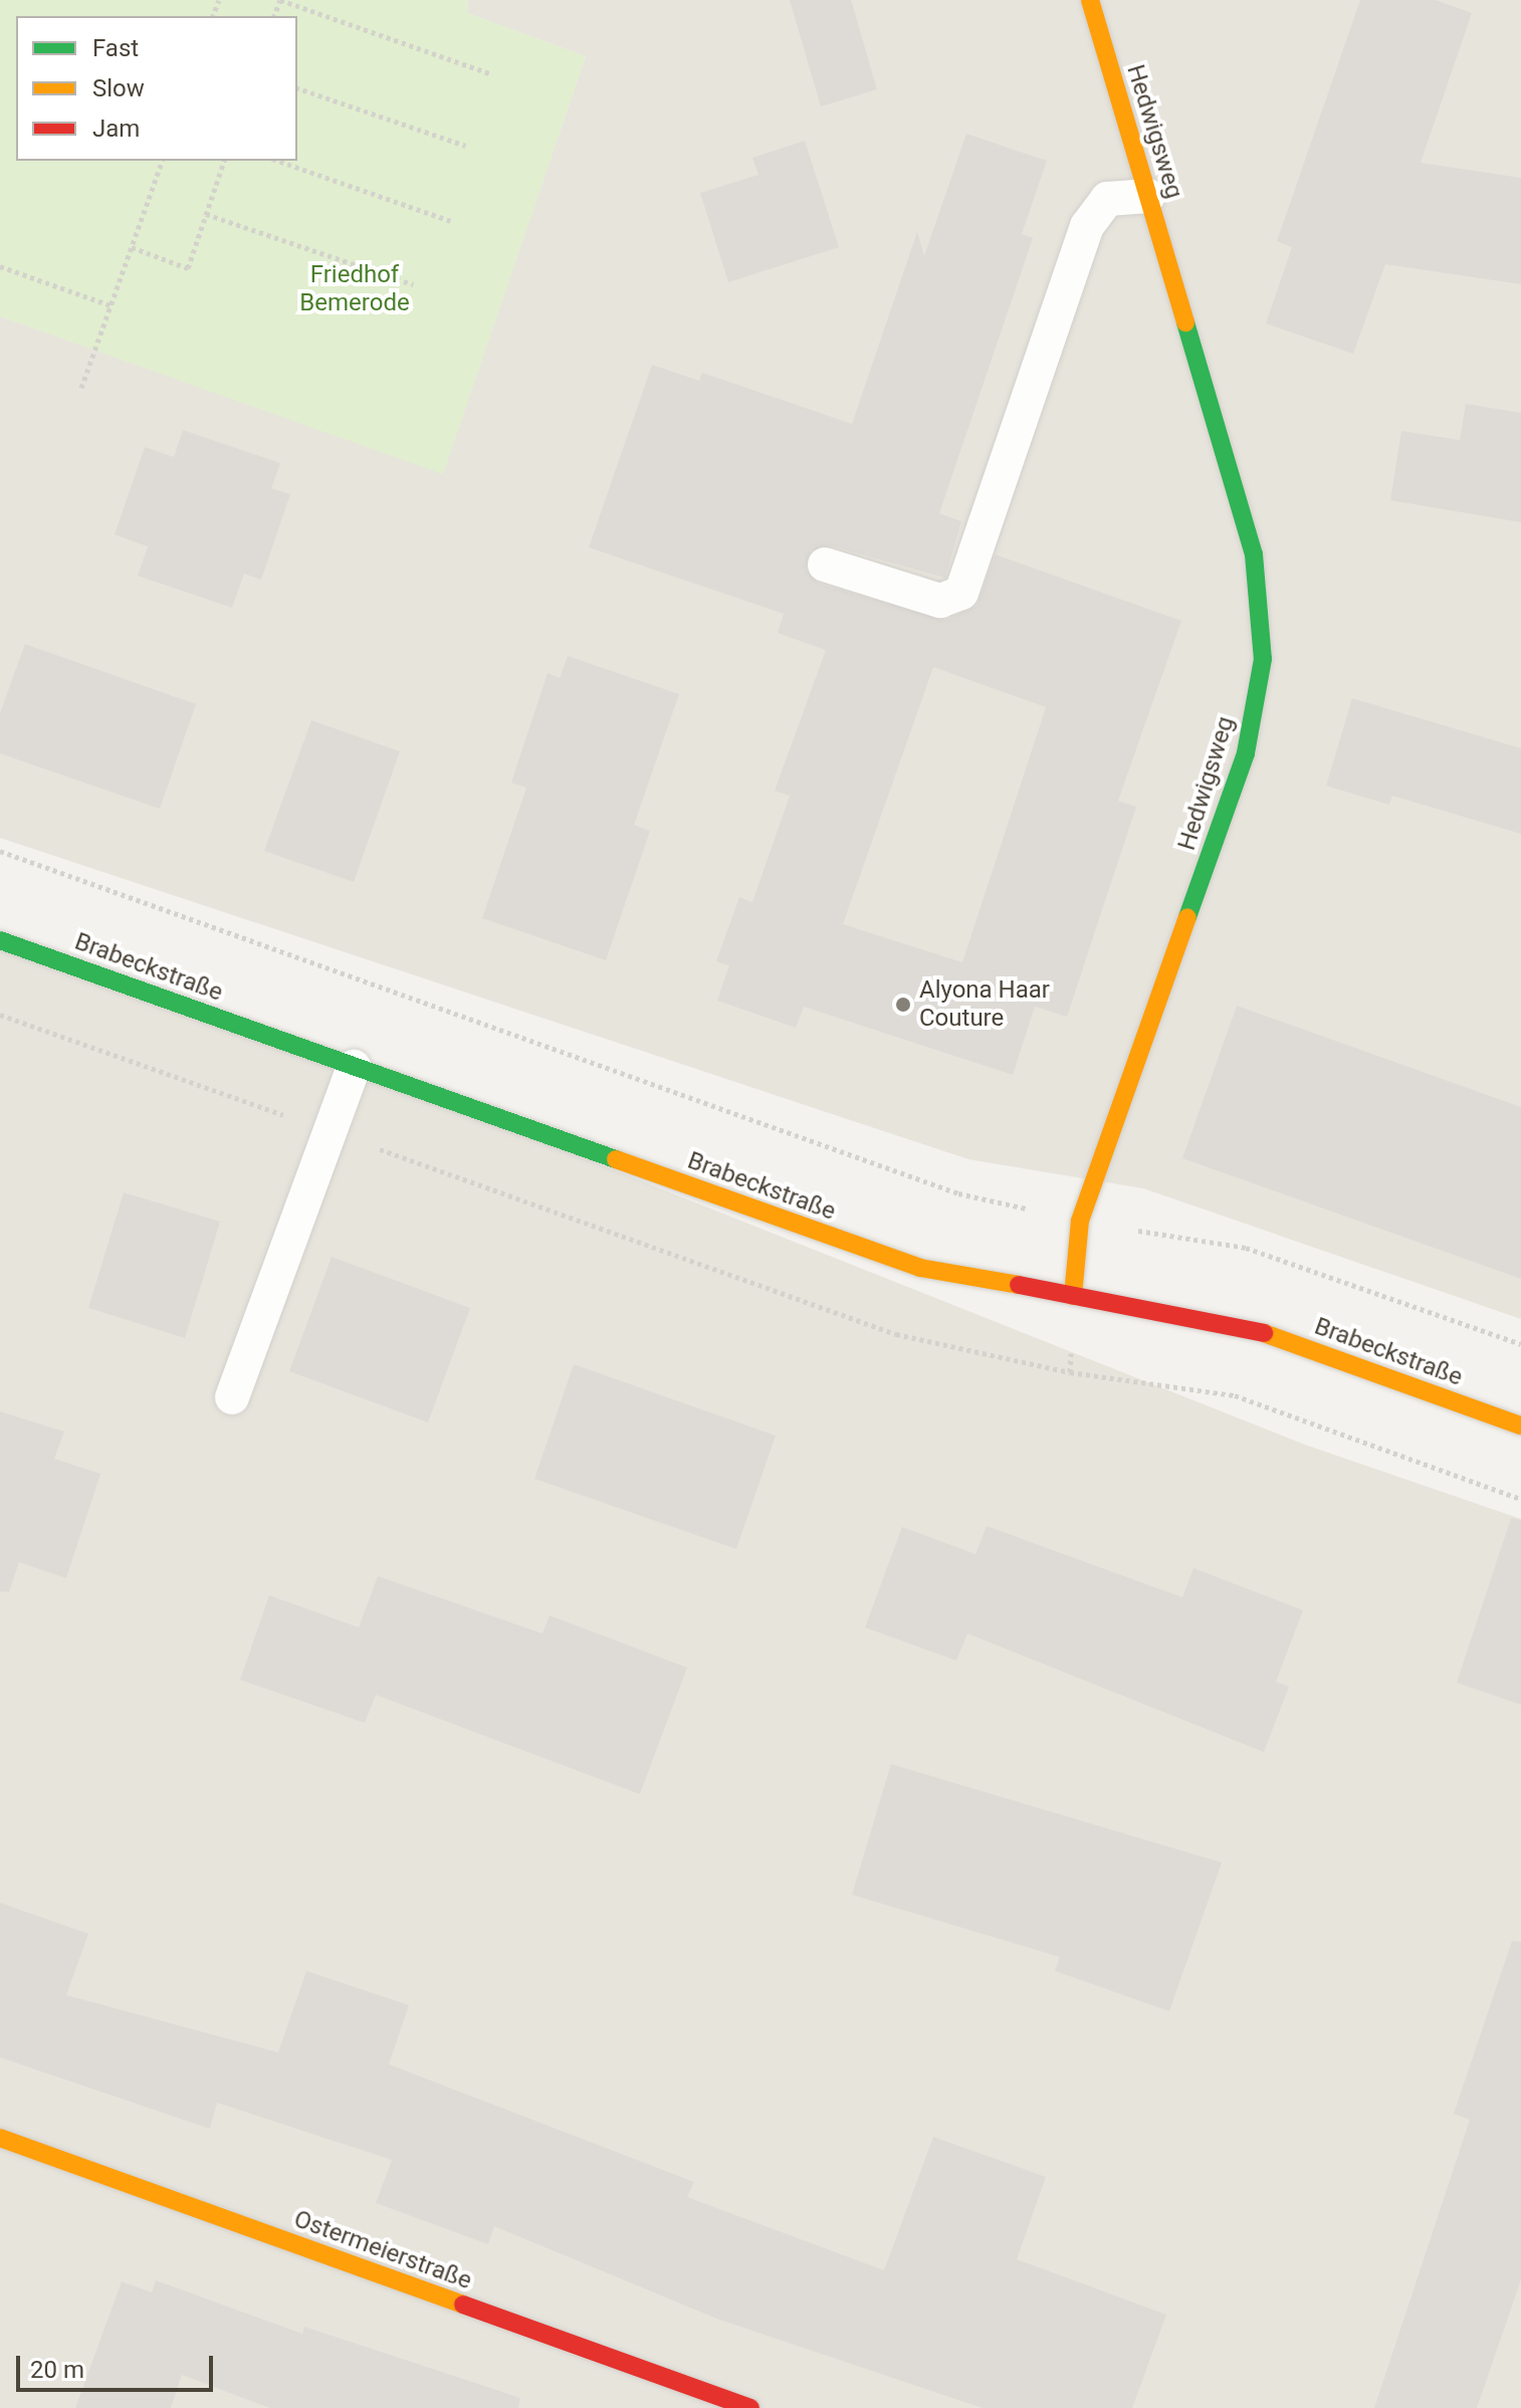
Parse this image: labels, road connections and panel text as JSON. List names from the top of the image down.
{
  "streets": {
    "street": ["Hedwigsweg", "Brabeckstraße", "Ostermeierstraße"]
  },
  "crossings": [
    ["Hedwigsweg", "Brabeckstraße"]
  ],
  "parks": ["Friedhof Bemerode"],
  "places": ["Alyona Haar Couture"],
  "legend": ["Fast", "Slow", "Jam"],
  "scale_bar": "20 m"
}
